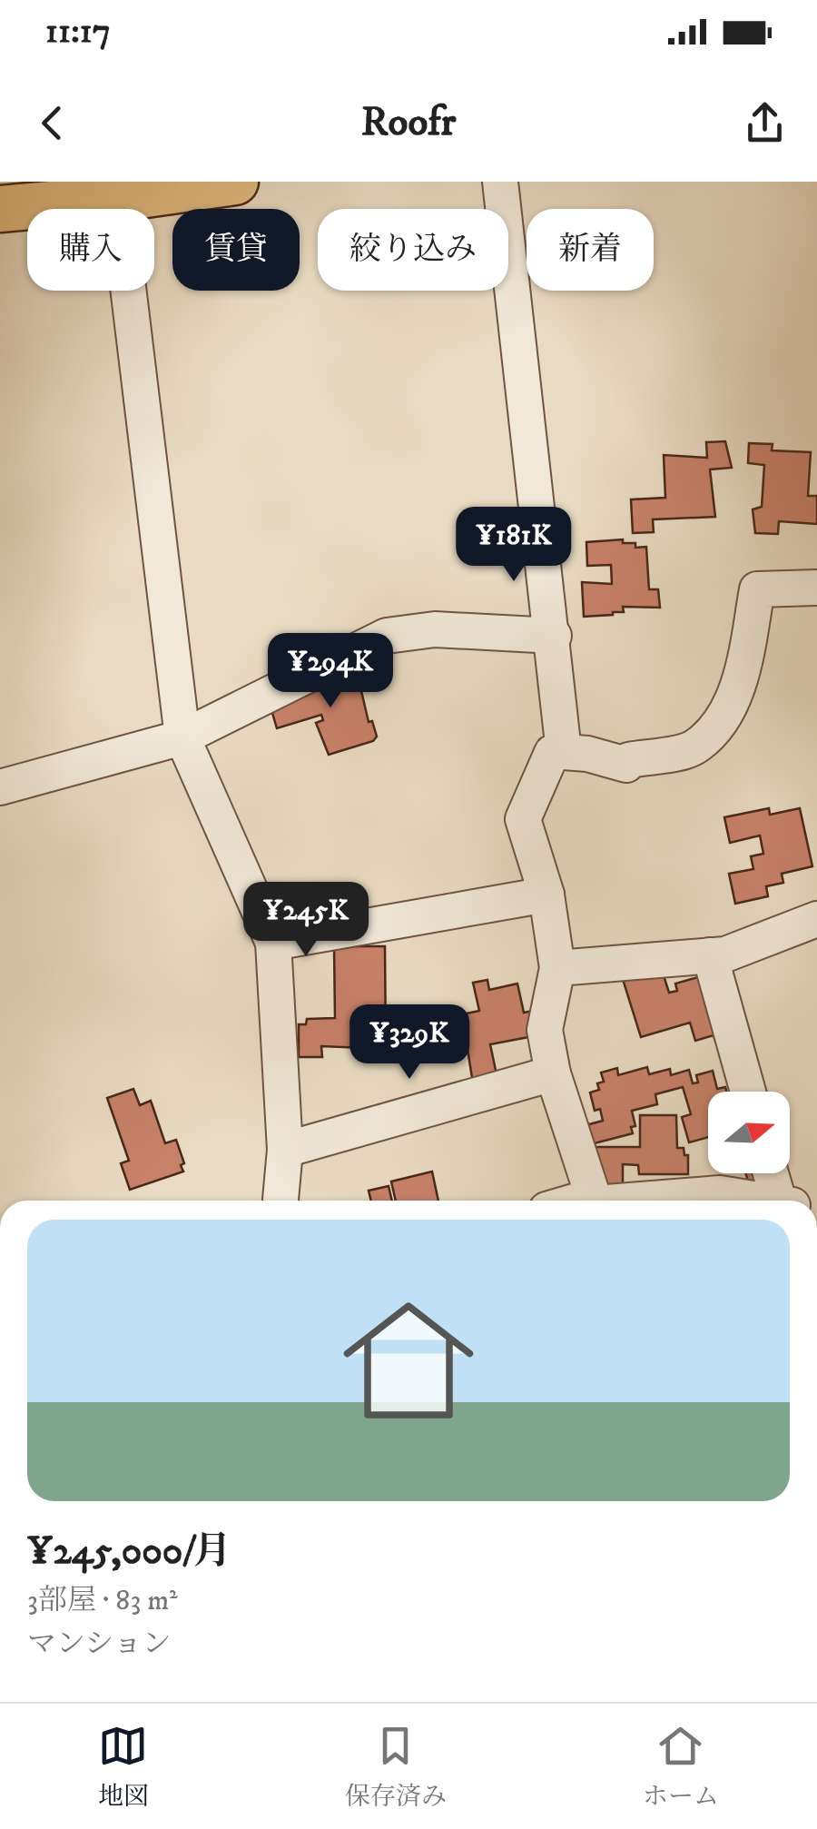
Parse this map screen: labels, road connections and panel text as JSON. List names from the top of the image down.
{
  "north": "right",
  "page": {
    "status": "11:17",
    "header": "Roofr",
    "chip": [
      "購入",
      "賃貸",
      "絞り込み",
      "新着"
    ],
    "price": [
      "¥181K",
      "¥294K",
      "¥245K",
      "¥329K"
    ],
    "list": [
      {
        "name": "¥245,000/月",
        "note": "3部屋 · 83 m² · マンション"
      }
    ],
    "tabs": ["地図", "保存済み", "ホーム"]
  }
}
